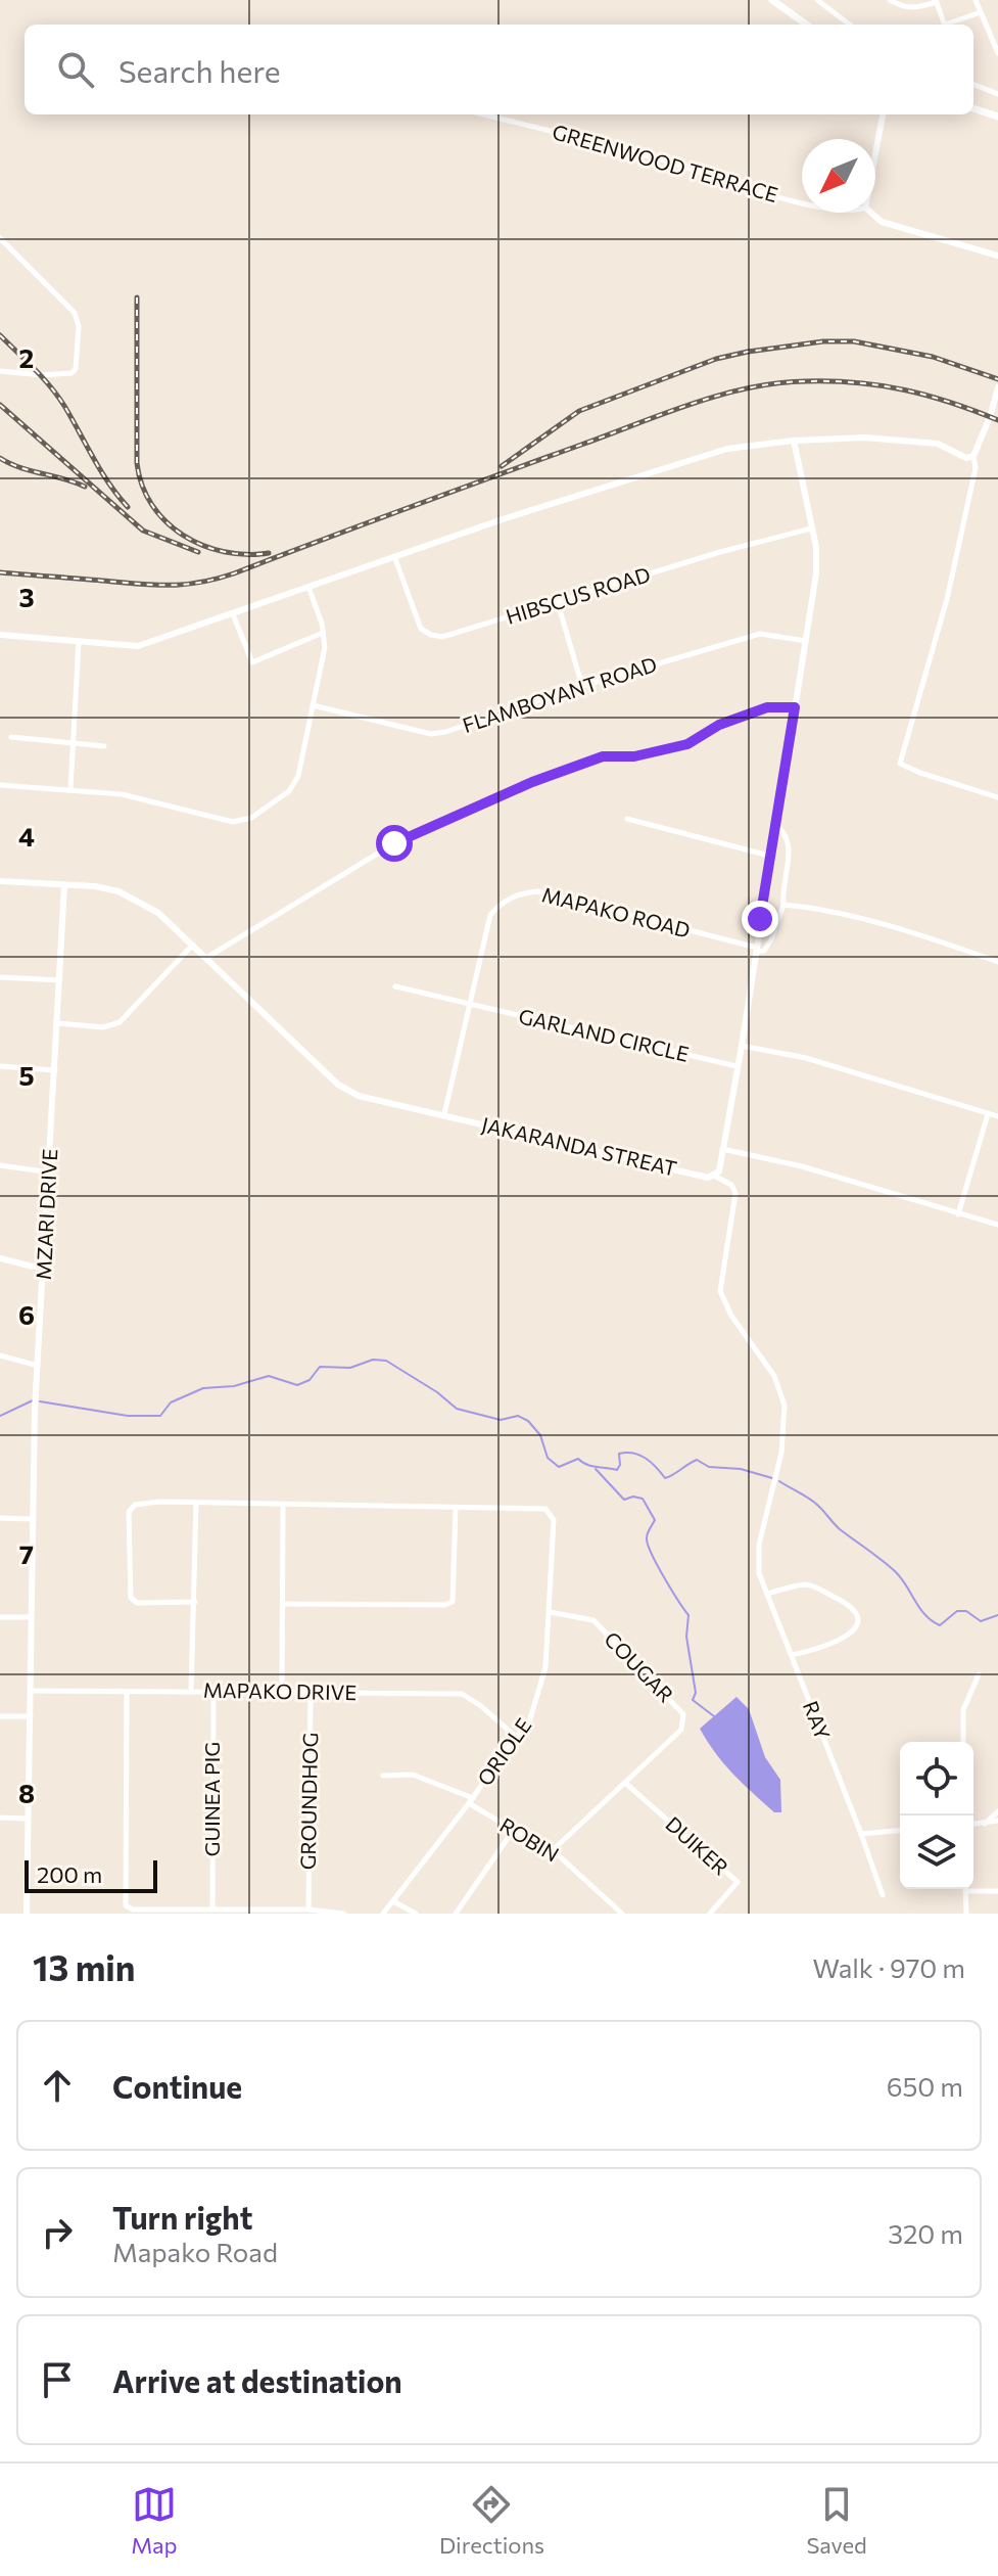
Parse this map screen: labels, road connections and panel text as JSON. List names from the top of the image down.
{
  "streets": {
    "street": [
      "GREENWOOD TERRACE",
      "HIBSCUS ROAD",
      "FLAMBOYANT ROAD",
      "MAPAKO ROAD",
      "GARLAND CIRCLE",
      "JAKARANDA STREAT",
      "MZARI DRIVE",
      "COUGAR",
      "MAPAKO DRIVE",
      "RAY",
      "ORIOLE",
      "GUINEA PIG",
      "GROUNDHOG",
      "ROBIN",
      "DUIKER"
    ]
  },
  "crossings": [
    ["MAPAKO ROAD", "GARLAND CIRCLE"],
    ["MAPAKO ROAD", "JAKARANDA STREAT"],
    ["JAKARANDA STREAT", "MZARI DRIVE"],
    ["JAKARANDA STREAT", "RAY"],
    ["MZARI DRIVE", "MAPAKO DRIVE"],
    ["COUGAR", "ORIOLE"],
    ["COUGAR", "ROBIN"],
    ["COUGAR", "DUIKER"],
    ["MAPAKO DRIVE", "ORIOLE"],
    ["MAPAKO DRIVE", "GUINEA PIG"],
    ["MAPAKO DRIVE", "GROUNDHOG"],
    ["ORIOLE", "ROBIN"]
  ],
  "scale_bar": "200 m",
  "north": "bottom left",
  "page": {
    "search": "Search here",
    "scale": "200 m",
    "heading": ["13 min", "Walk · 970 m"],
    "list": [
      ["Continue", "650 m"],
      ["Turn right", "Mapako Road", "320 m"],
      "Arrive at destination"
    ],
    "nav": ["Map", "Directions", "Saved"]
  },
  "grid": {
    "rows": [
      "2",
      "3",
      "4",
      "5",
      "6",
      "7",
      "8"
    ]
  }
}
